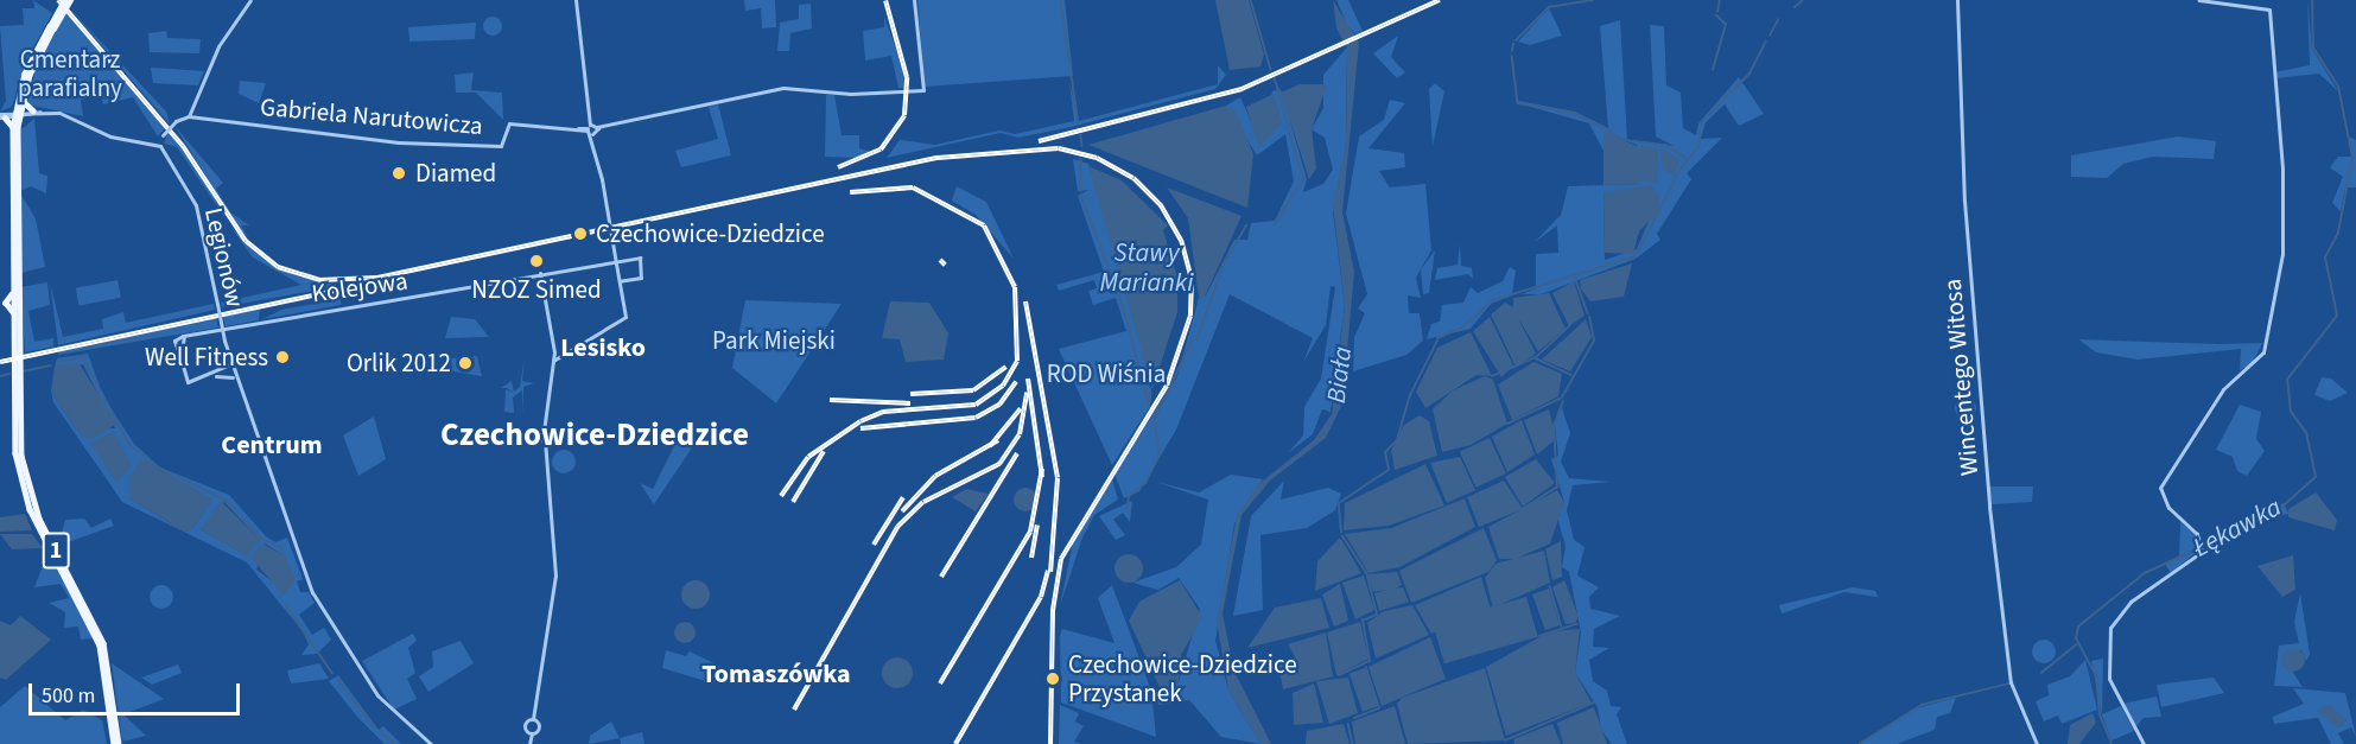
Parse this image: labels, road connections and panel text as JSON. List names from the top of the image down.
{
  "streets": {
    "main road": ["1"],
    "street": [
      "Gabriela Narutowicza",
      "Legionów",
      "Kolejowa",
      "Wincentego Witosa"
    ]
  },
  "districts": [
    "Lesisko",
    "Czechowice-Dziedzice",
    "Centrum",
    "Tomaszówka"
  ],
  "water": ["Stawy Marianki", "Biała", "Łękawka"],
  "parks": ["Cmentarz parafialny", "Park Miejski", "ROD Wiśnia"],
  "places": [
    "Diamed",
    "Czechowice-Dziedzice",
    "NZOZ Simed",
    "Well Fitness",
    "Orlik 2012",
    "Czechowice-Dziedzice Przystanek"
  ],
  "scale_bar": "500 m"
}
